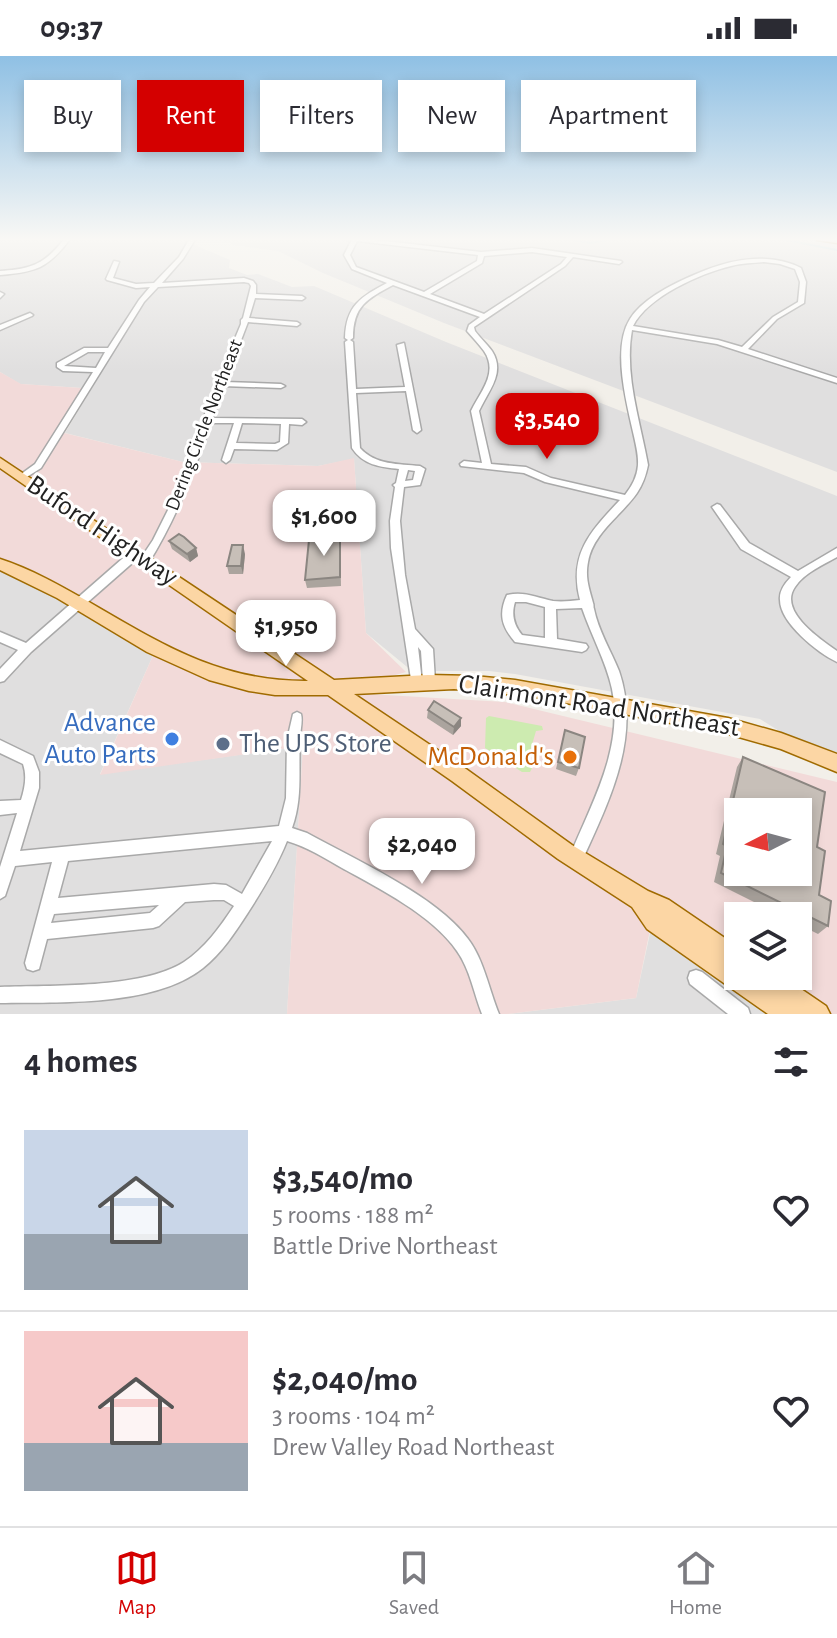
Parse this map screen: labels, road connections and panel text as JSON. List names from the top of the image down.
{
  "streets": {
    "main road": ["Buford Highway", "Clairmont Road Northeast"],
    "street": ["Dering Circle Northeast"]
  },
  "crossings": [
    ["Dering Circle Northeast", "Buford Highway"],
    ["Dering Circle Northeast", "Clairmont Road Northeast"],
    ["Buford Highway", "Clairmont Road Northeast"]
  ],
  "places": ["Advance Auto Parts", "The UPS Store", "McDonald's"],
  "north": "left",
  "page": {
    "status": "09:37",
    "chip": [
      "Buy",
      "Rent",
      "Filters",
      "New",
      "Apartment"
    ],
    "price": [
      "$3,540",
      "$1,600",
      "$1,950",
      "$2,040"
    ],
    "heading": "4 homes",
    "list": [
      {
        "name": "$3,540/mo",
        "note": "5 rooms · 188 m² · Battle Drive Northeast"
      },
      {
        "name": "$2,040/mo",
        "note": "3 rooms · 104 m² · Drew Valley Road Northeast"
      }
    ],
    "tabs": ["Map", "Saved", "Home"]
  }
}
